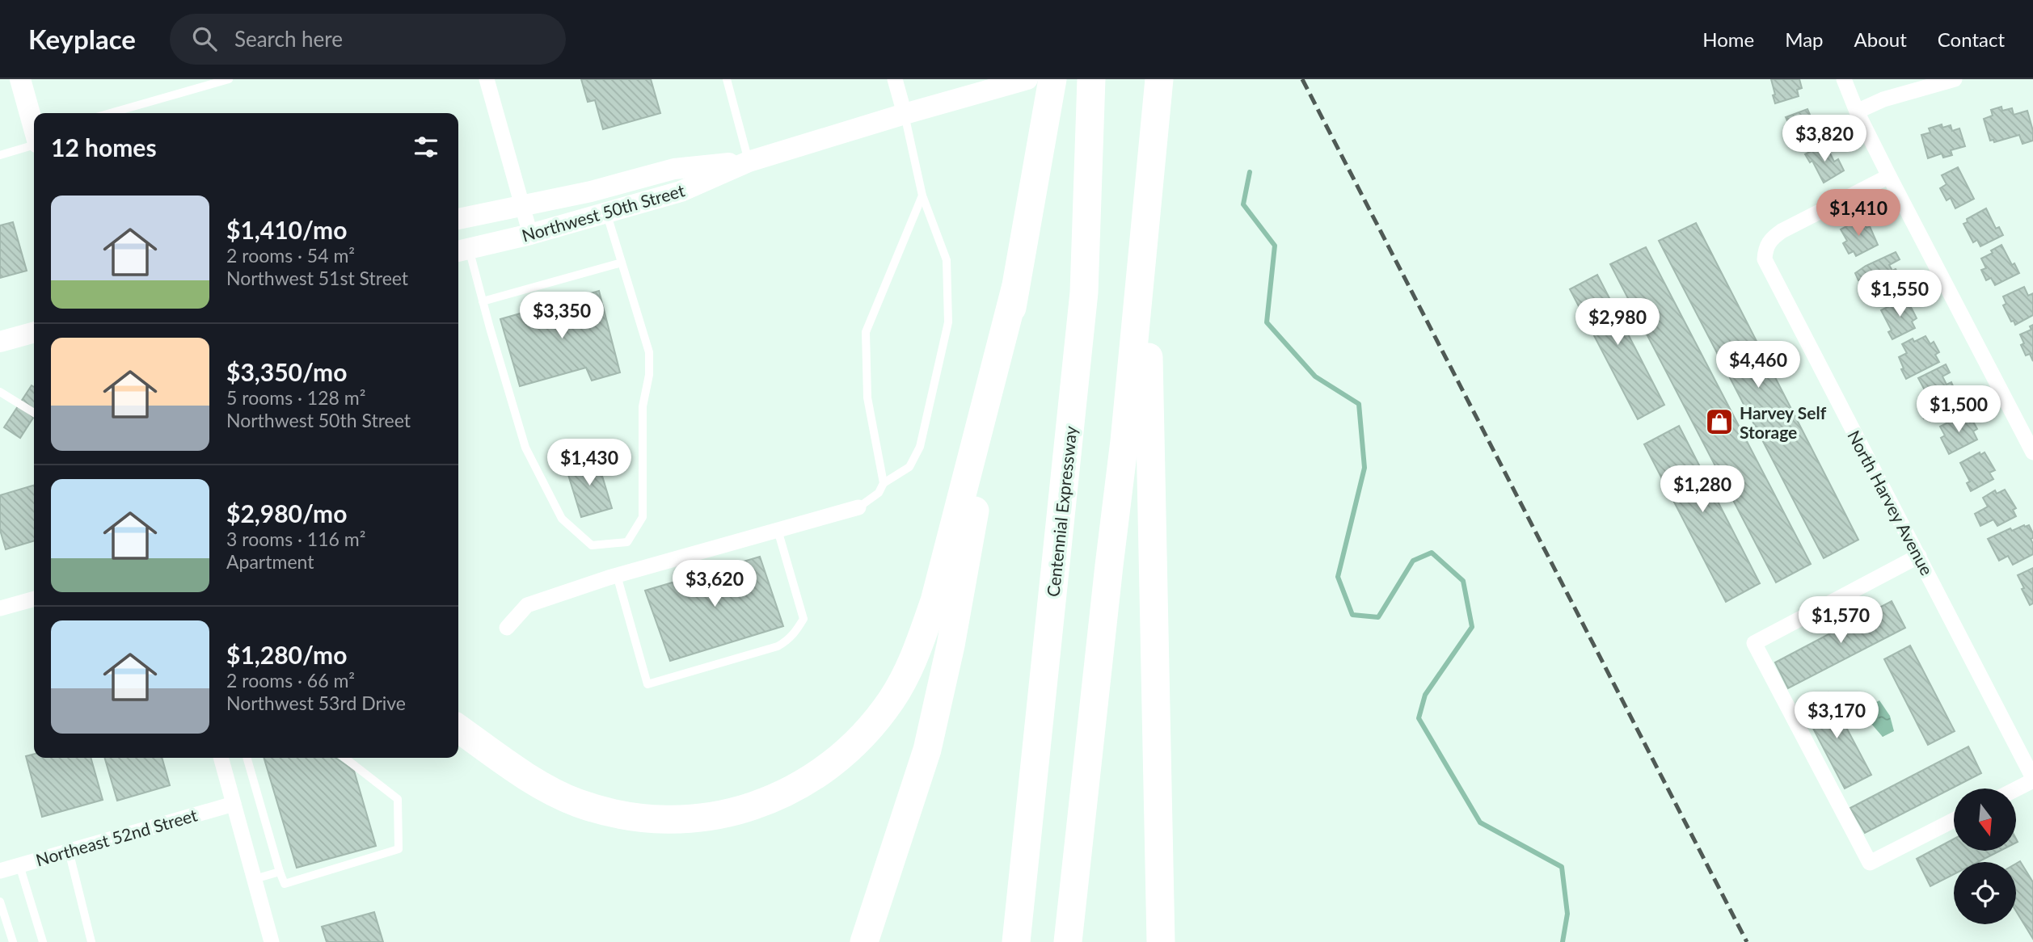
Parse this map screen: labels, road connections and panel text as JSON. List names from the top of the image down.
{
  "streets": {
    "highway": ["Centennial Expressway"],
    "main road": ["Northwest 50th Street"],
    "street": ["North Harvey Avenue", "Northeast 52nd Street"]
  },
  "places": {
    "shop": ["Harvey Self Storage"]
  },
  "north": "bottom",
  "page": {
    "header": "Keyplace",
    "search": "Search here",
    "nav": [
      "Home",
      "Map",
      "About",
      "Contact"
    ],
    "heading": "12 homes",
    "price": [
      "$3,820",
      "$1,410",
      "$1,550",
      "$3,350",
      "$2,980",
      "$4,460",
      "$1,500",
      "$1,430",
      "$1,280",
      "$3,620",
      "$1,570",
      "$3,170"
    ],
    "list": [
      {
        "name": "$1,410/mo",
        "note": "2 rooms · 54 m² · Northwest 51st Street"
      },
      {
        "name": "$3,350/mo",
        "note": "5 rooms · 128 m² · Northwest 50th Street"
      },
      {
        "name": "$2,980/mo",
        "note": "3 rooms · 116 m² · Apartment"
      },
      {
        "name": "$1,280/mo",
        "note": "2 rooms · 66 m² · Northwest 53rd Drive"
      }
    ]
  }
}
